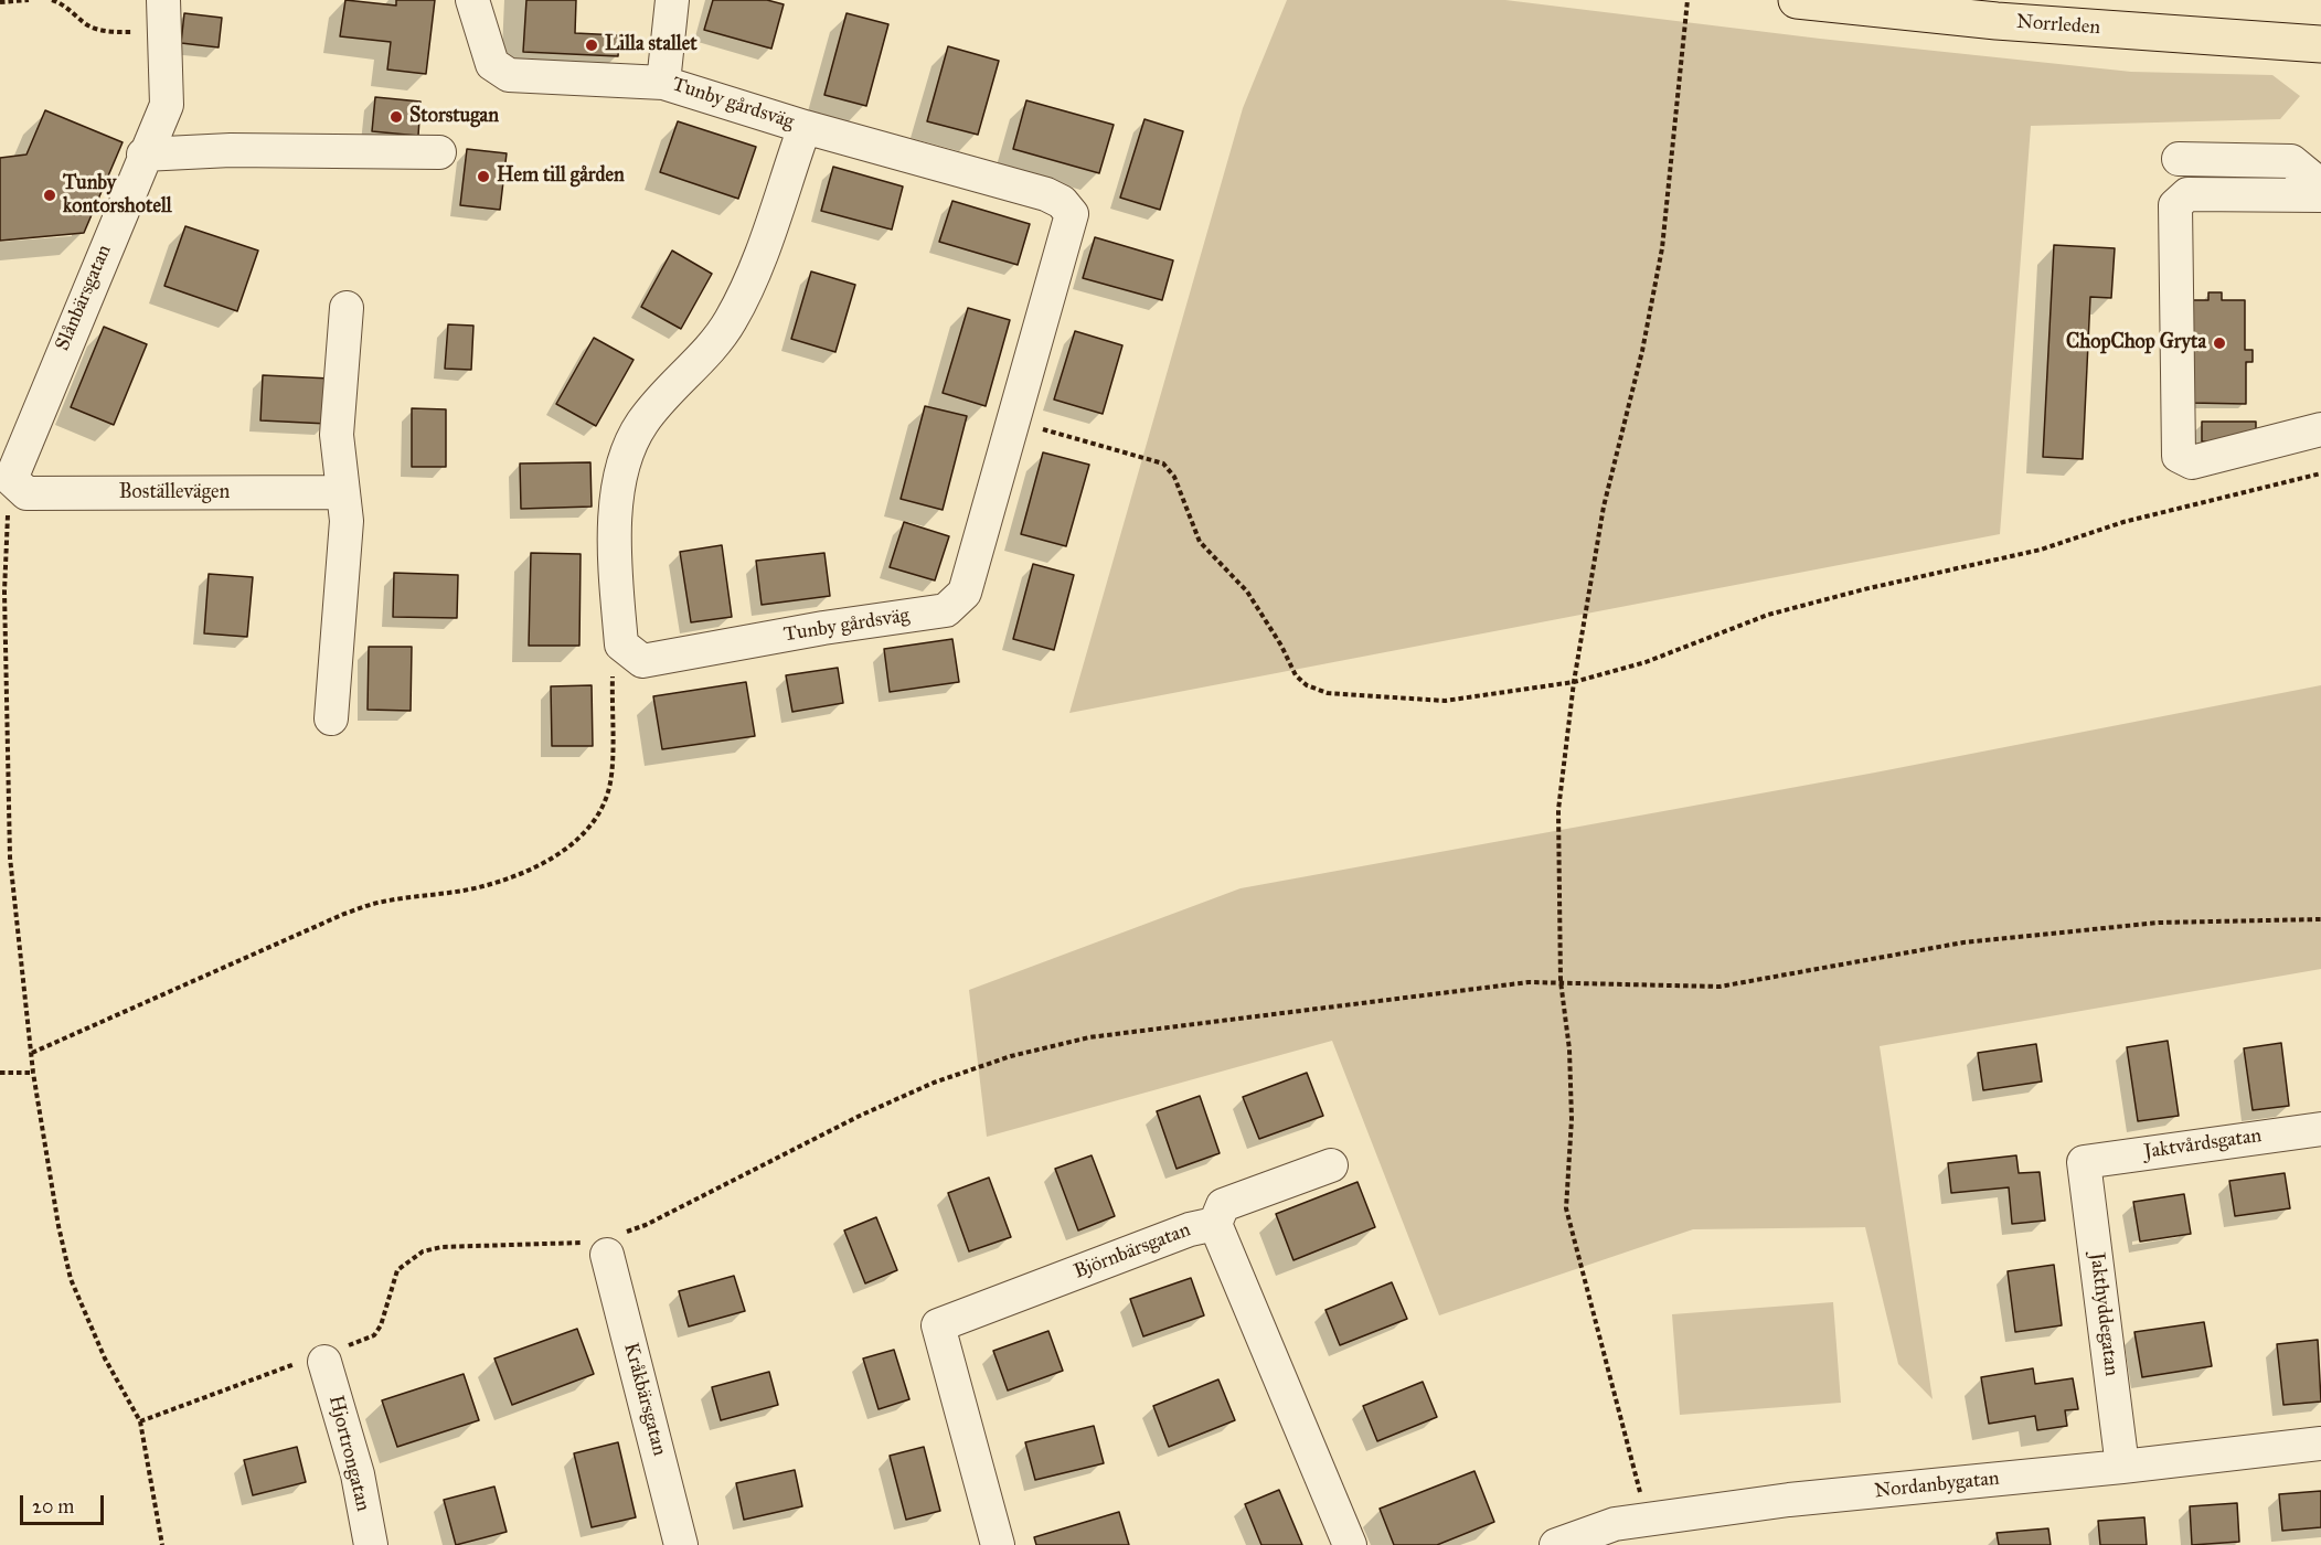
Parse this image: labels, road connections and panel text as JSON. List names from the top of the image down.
{
  "streets": {
    "main road": ["Norrleden"],
    "street": [
      "Tunby gårdsväg",
      "Slånbärsgatan",
      "Boställevägen",
      "Jaktvårdsgatan",
      "Björnbärsgatan",
      "Jakthyddegatan",
      "Kråkbärsgatan",
      "Hjortrongatan",
      "Nordanbygatan"
    ]
  },
  "crossings": [
    ["Slånbärsgatan", "Boställevägen"],
    ["Jaktvårdsgatan", "Jakthyddegatan"],
    ["Jakthyddegatan", "Nordanbygatan"]
  ],
  "places": [
    "Lilla stallet",
    "Storstugan",
    "Hem till gården",
    "Tunby kontorshotell",
    "ChopChop Gryta"
  ],
  "scale_bar": "20 m"
}
